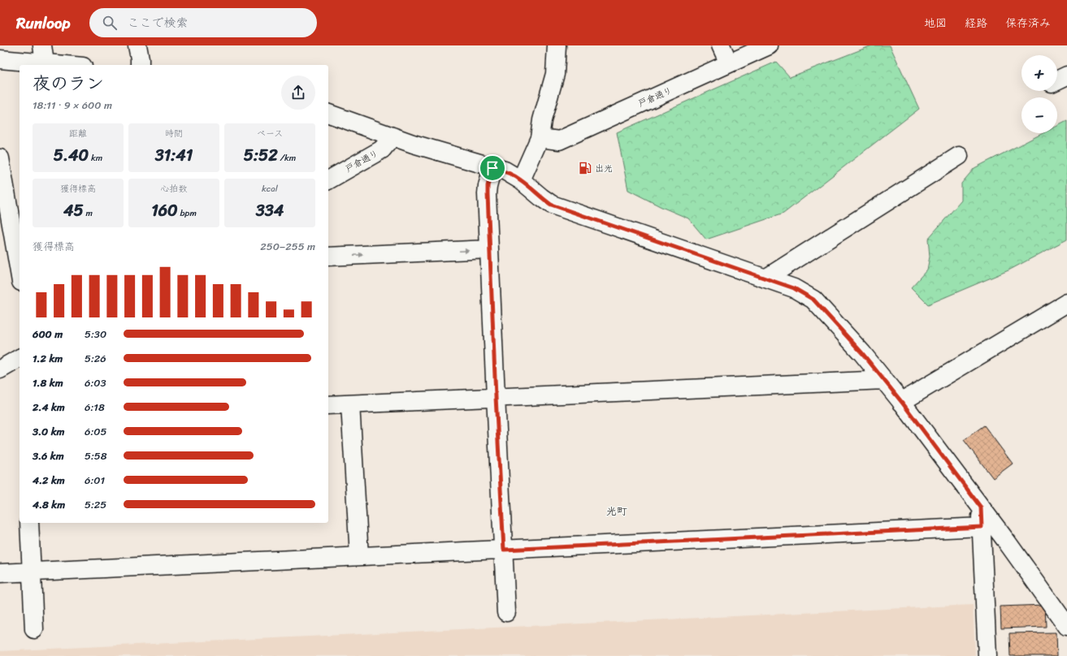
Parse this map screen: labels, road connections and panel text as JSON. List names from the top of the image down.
{
  "streets": {
    "street": ["戸倉通り"]
  },
  "districts": ["光町"],
  "places": {
    "fuel station": ["出光"]
  },
  "page": {
    "header": "Runloop",
    "search": "ここで検索",
    "nav": ["地図", "経路", "保存済み"],
    "map_buttons": ["+", "−"],
    "heading": ["夜のラン", "18:11 · 9 × 600 m"],
    "stats": [
      ["距離", "5.40 km"],
      ["時間", "31:41"],
      ["ペース", "5:52 /km"],
      ["獲得標高", "45 m"],
      ["心拍数", "160 bpm"],
      ["kcal", "334"]
    ],
    "chart": ["獲得標高", "250–255 m"],
    "list": [
      {
        "name": "600 m",
        "note": "5:30"
      },
      {
        "name": "1.2 km",
        "note": "5:26"
      },
      {
        "name": "1.8 km",
        "note": "6:03"
      },
      {
        "name": "2.4 km",
        "note": "6:18"
      },
      {
        "name": "3.0 km",
        "note": "6:05"
      },
      {
        "name": "3.6 km",
        "note": "5:58"
      },
      {
        "name": "4.2 km",
        "note": "6:01"
      },
      {
        "name": "4.8 km",
        "note": "5:25"
      }
    ]
  }
}
